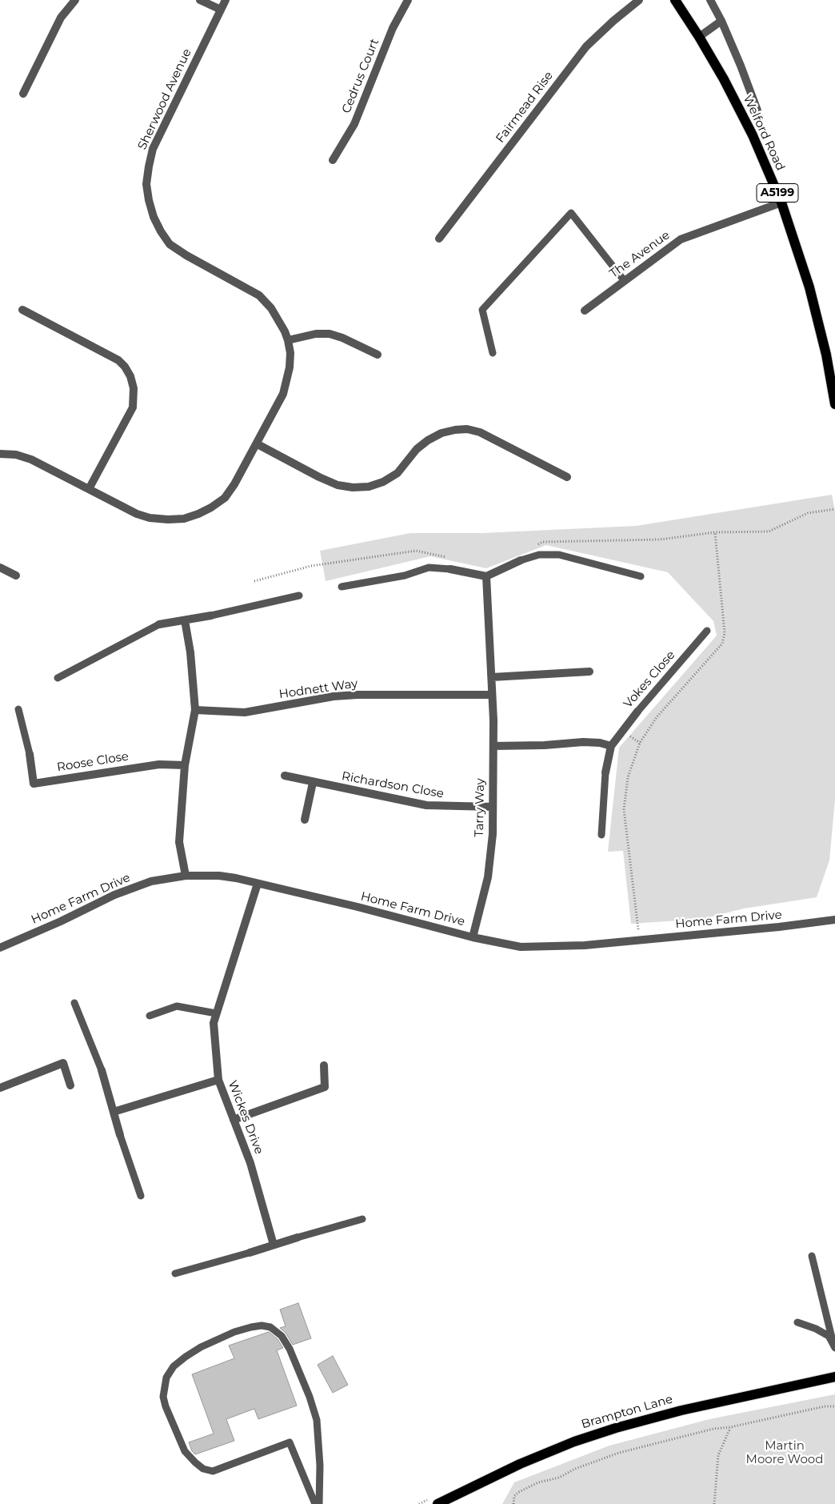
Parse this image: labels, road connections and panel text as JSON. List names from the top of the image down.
{
  "streets": {
    "main road": ["Welford Road", "A5199", "Brampton Lane"],
    "street": [
      "Cedrus Court",
      "Sherwood Avenue",
      "Fairmead Rise",
      "The Avenue",
      "Vokes Close",
      "Hodnett Way",
      "Roose Close",
      "Richardson Close",
      "Tarry Way",
      "Home Farm Drive",
      "Wickes Drive"
    ]
  },
  "crossings": [
    ["Welford Road", "The Avenue"],
    ["Hodnett Way", "Tarry Way"],
    ["Richardson Close", "Tarry Way"],
    ["Tarry Way", "Home Farm Drive"],
    ["Home Farm Drive", "Wickes Drive"]
  ],
  "parks": ["Martin Moore Wood"]
}
